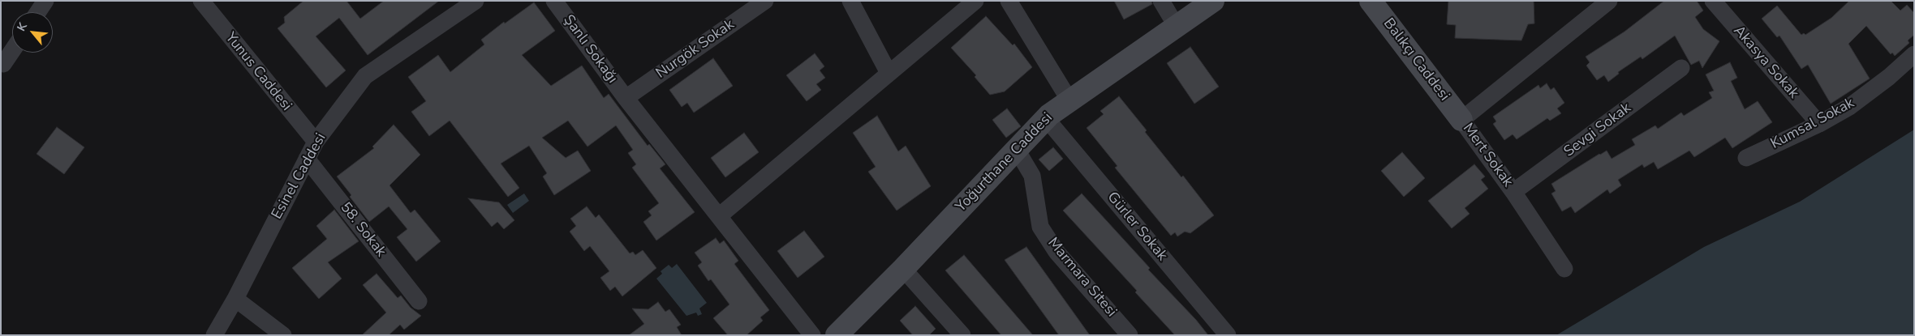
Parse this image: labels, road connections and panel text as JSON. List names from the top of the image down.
{
  "streets": {
    "main road": ["Balıkçı Caddesi", "Yoğurthane Caddesi"],
    "street": [
      "Şanlı Sokağı",
      "Nurgök Sokak",
      "Akasya Sokak",
      "Yunus Caddesi",
      "Kumsal Sokak",
      "Sevgi Sokak",
      "Mert Sokak",
      "Esinel Caddesi",
      "Gürler Sokak",
      "58. Sokak",
      "Marmara Sitesi"
    ]
  },
  "crossings": [
    ["Şanlı Sokağı", "Nurgök Sokak"],
    ["Balıkçı Caddesi", "Mert Sokak"],
    ["Akasya Sokak", "Kumsal Sokak"],
    ["Yunus Caddesi", "Esinel Caddesi"],
    ["Sevgi Sokak", "Mert Sokak"],
    ["Yoğurthane Caddesi", "Gürler Sokak"],
    ["Yoğurthane Caddesi", "Marmara Sitesi"],
    ["Esinel Caddesi", "58. Sokak"]
  ],
  "north": "top left"
}
